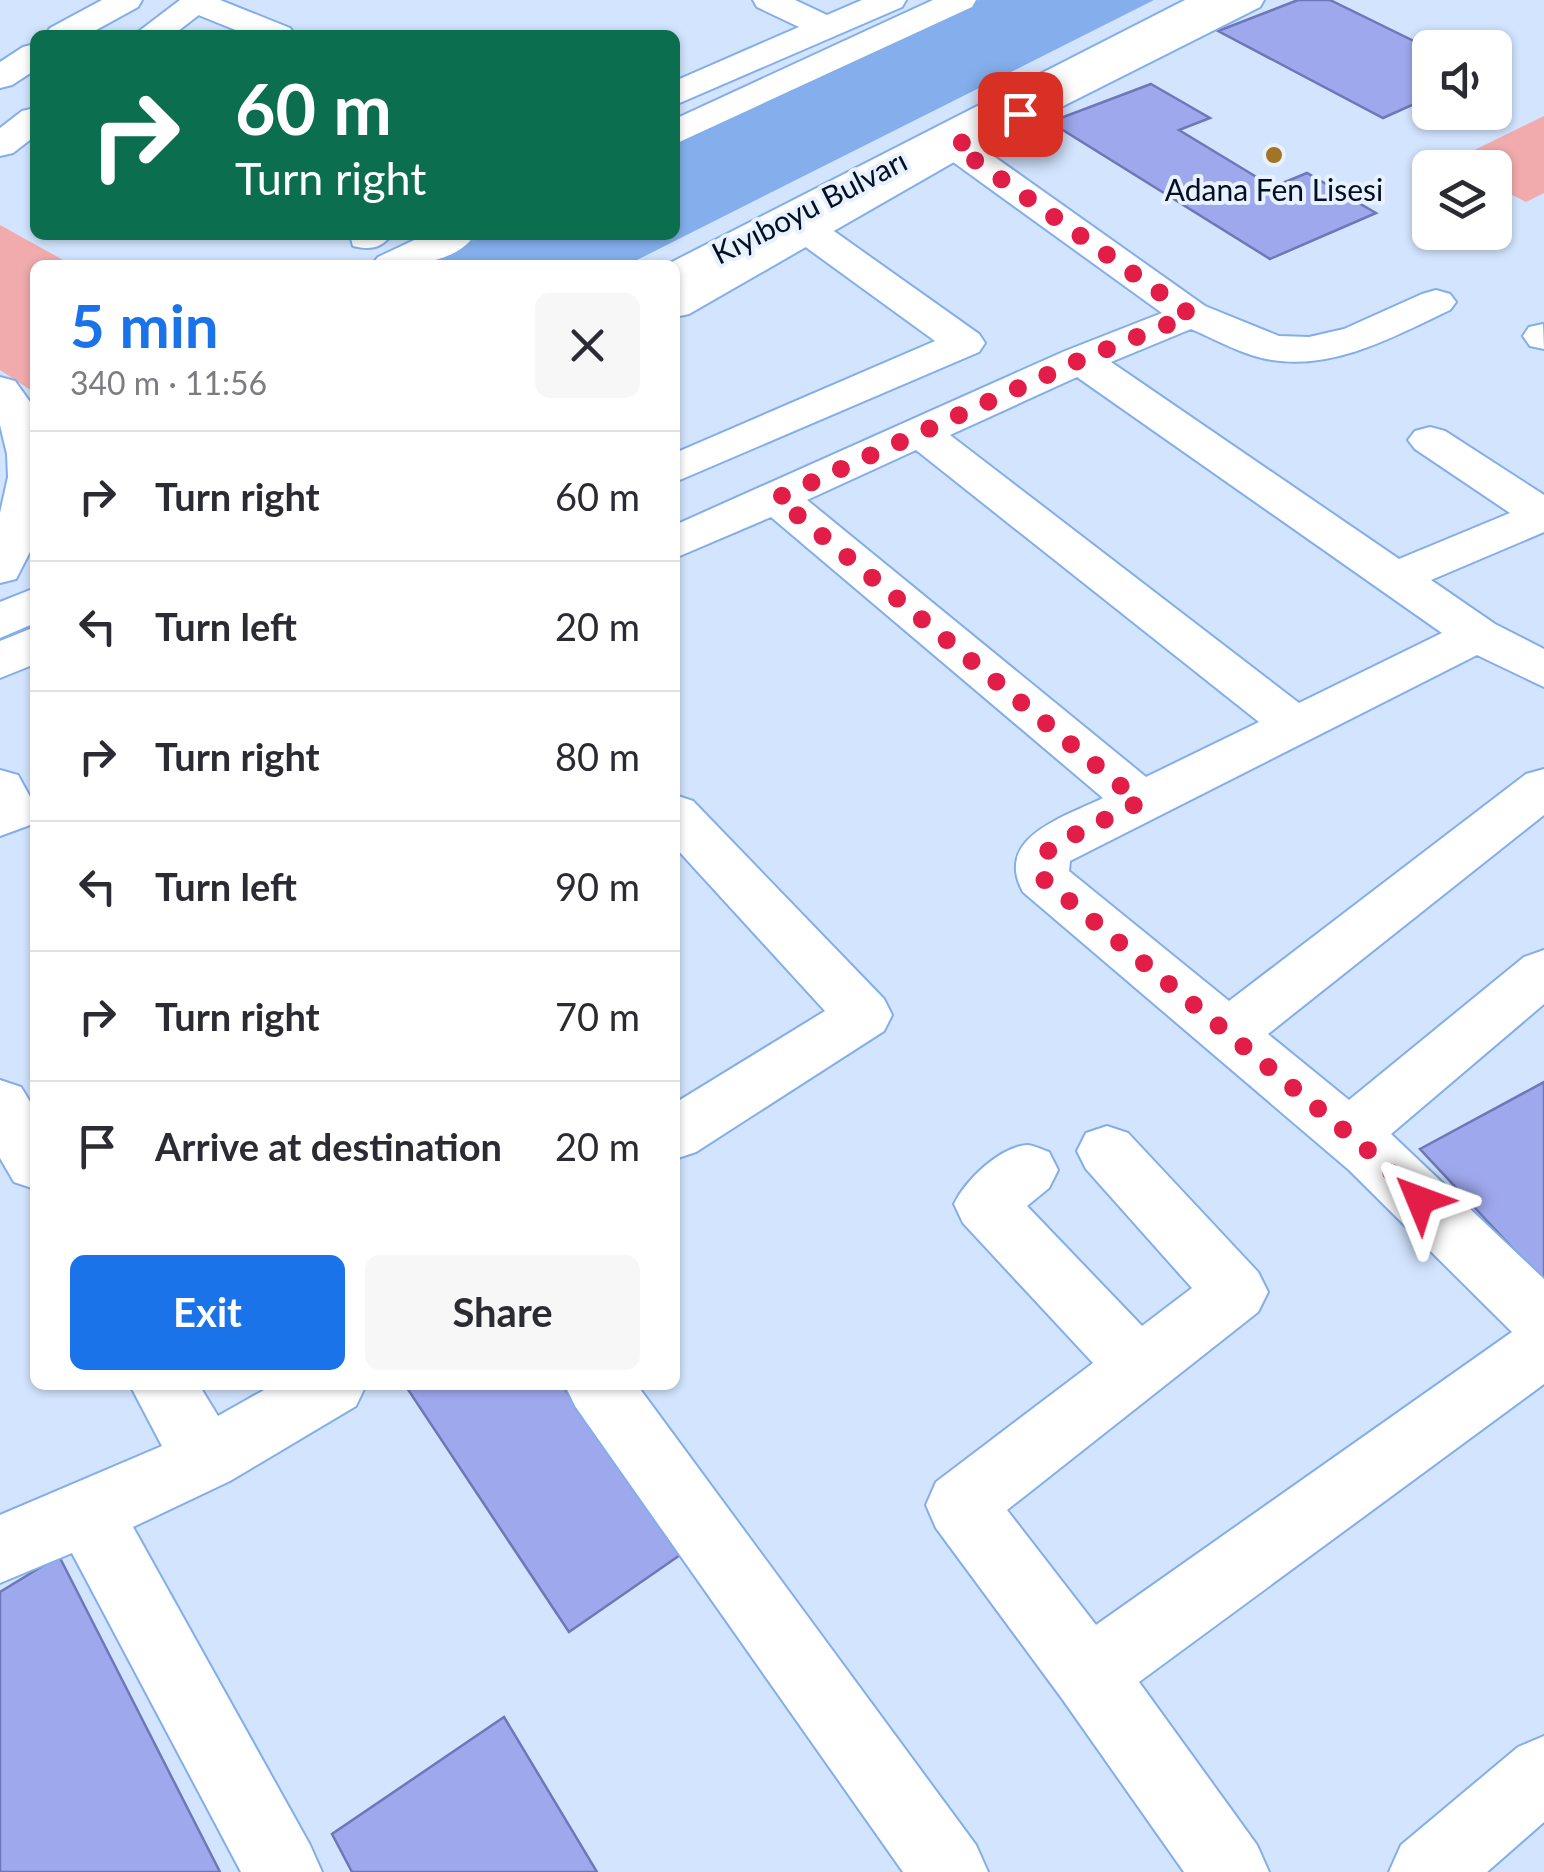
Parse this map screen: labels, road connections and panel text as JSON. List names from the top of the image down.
{
  "streets": {
    "street": ["Kıyıboyu Bulvarı"]
  },
  "places": ["Adana Fen Lisesi"],
  "page": {
    "turn": ["60 m", "Turn right"],
    "heading": ["5 min", "340 m · 11:56"],
    "list": [
      {
        "name": "Turn right",
        "value": "60 m"
      },
      {
        "name": "Turn left",
        "value": "20 m"
      },
      {
        "name": "Turn right",
        "value": "80 m"
      },
      {
        "name": "Turn left",
        "value": "90 m"
      },
      {
        "name": "Turn right",
        "value": "70 m"
      },
      {
        "name": "Arrive at destination",
        "value": "20 m"
      }
    ],
    "buttons": ["Exit", "Share"]
  }
}
